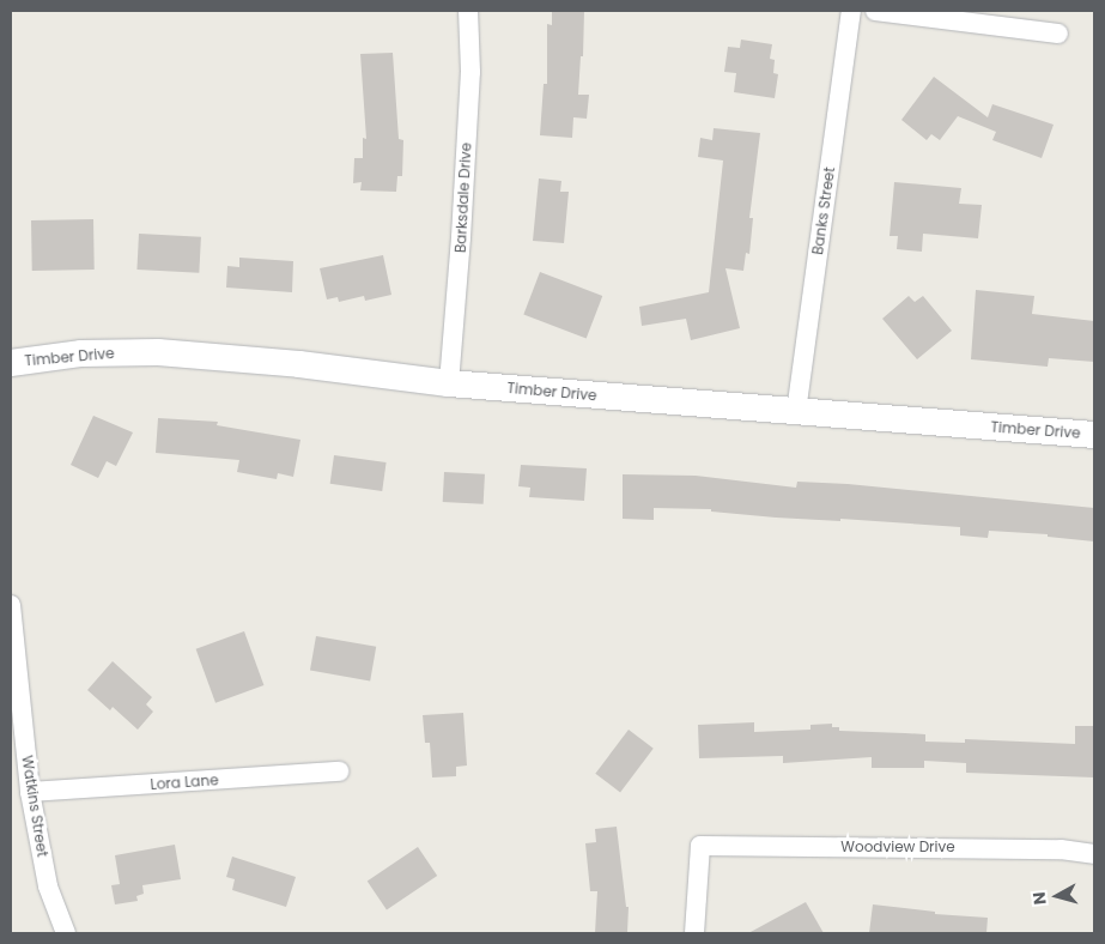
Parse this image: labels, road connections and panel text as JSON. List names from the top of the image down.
{
  "streets": {
    "street": [
      "Barksdale Drive",
      "Banks Street",
      "Timber Drive",
      "Lora Lane",
      "Watkins Street",
      "Woodview Drive"
    ]
  },
  "crossings": [
    ["Barksdale Drive", "Timber Drive"],
    ["Banks Street", "Timber Drive"],
    ["Lora Lane", "Watkins Street"]
  ],
  "north": "left"
}
